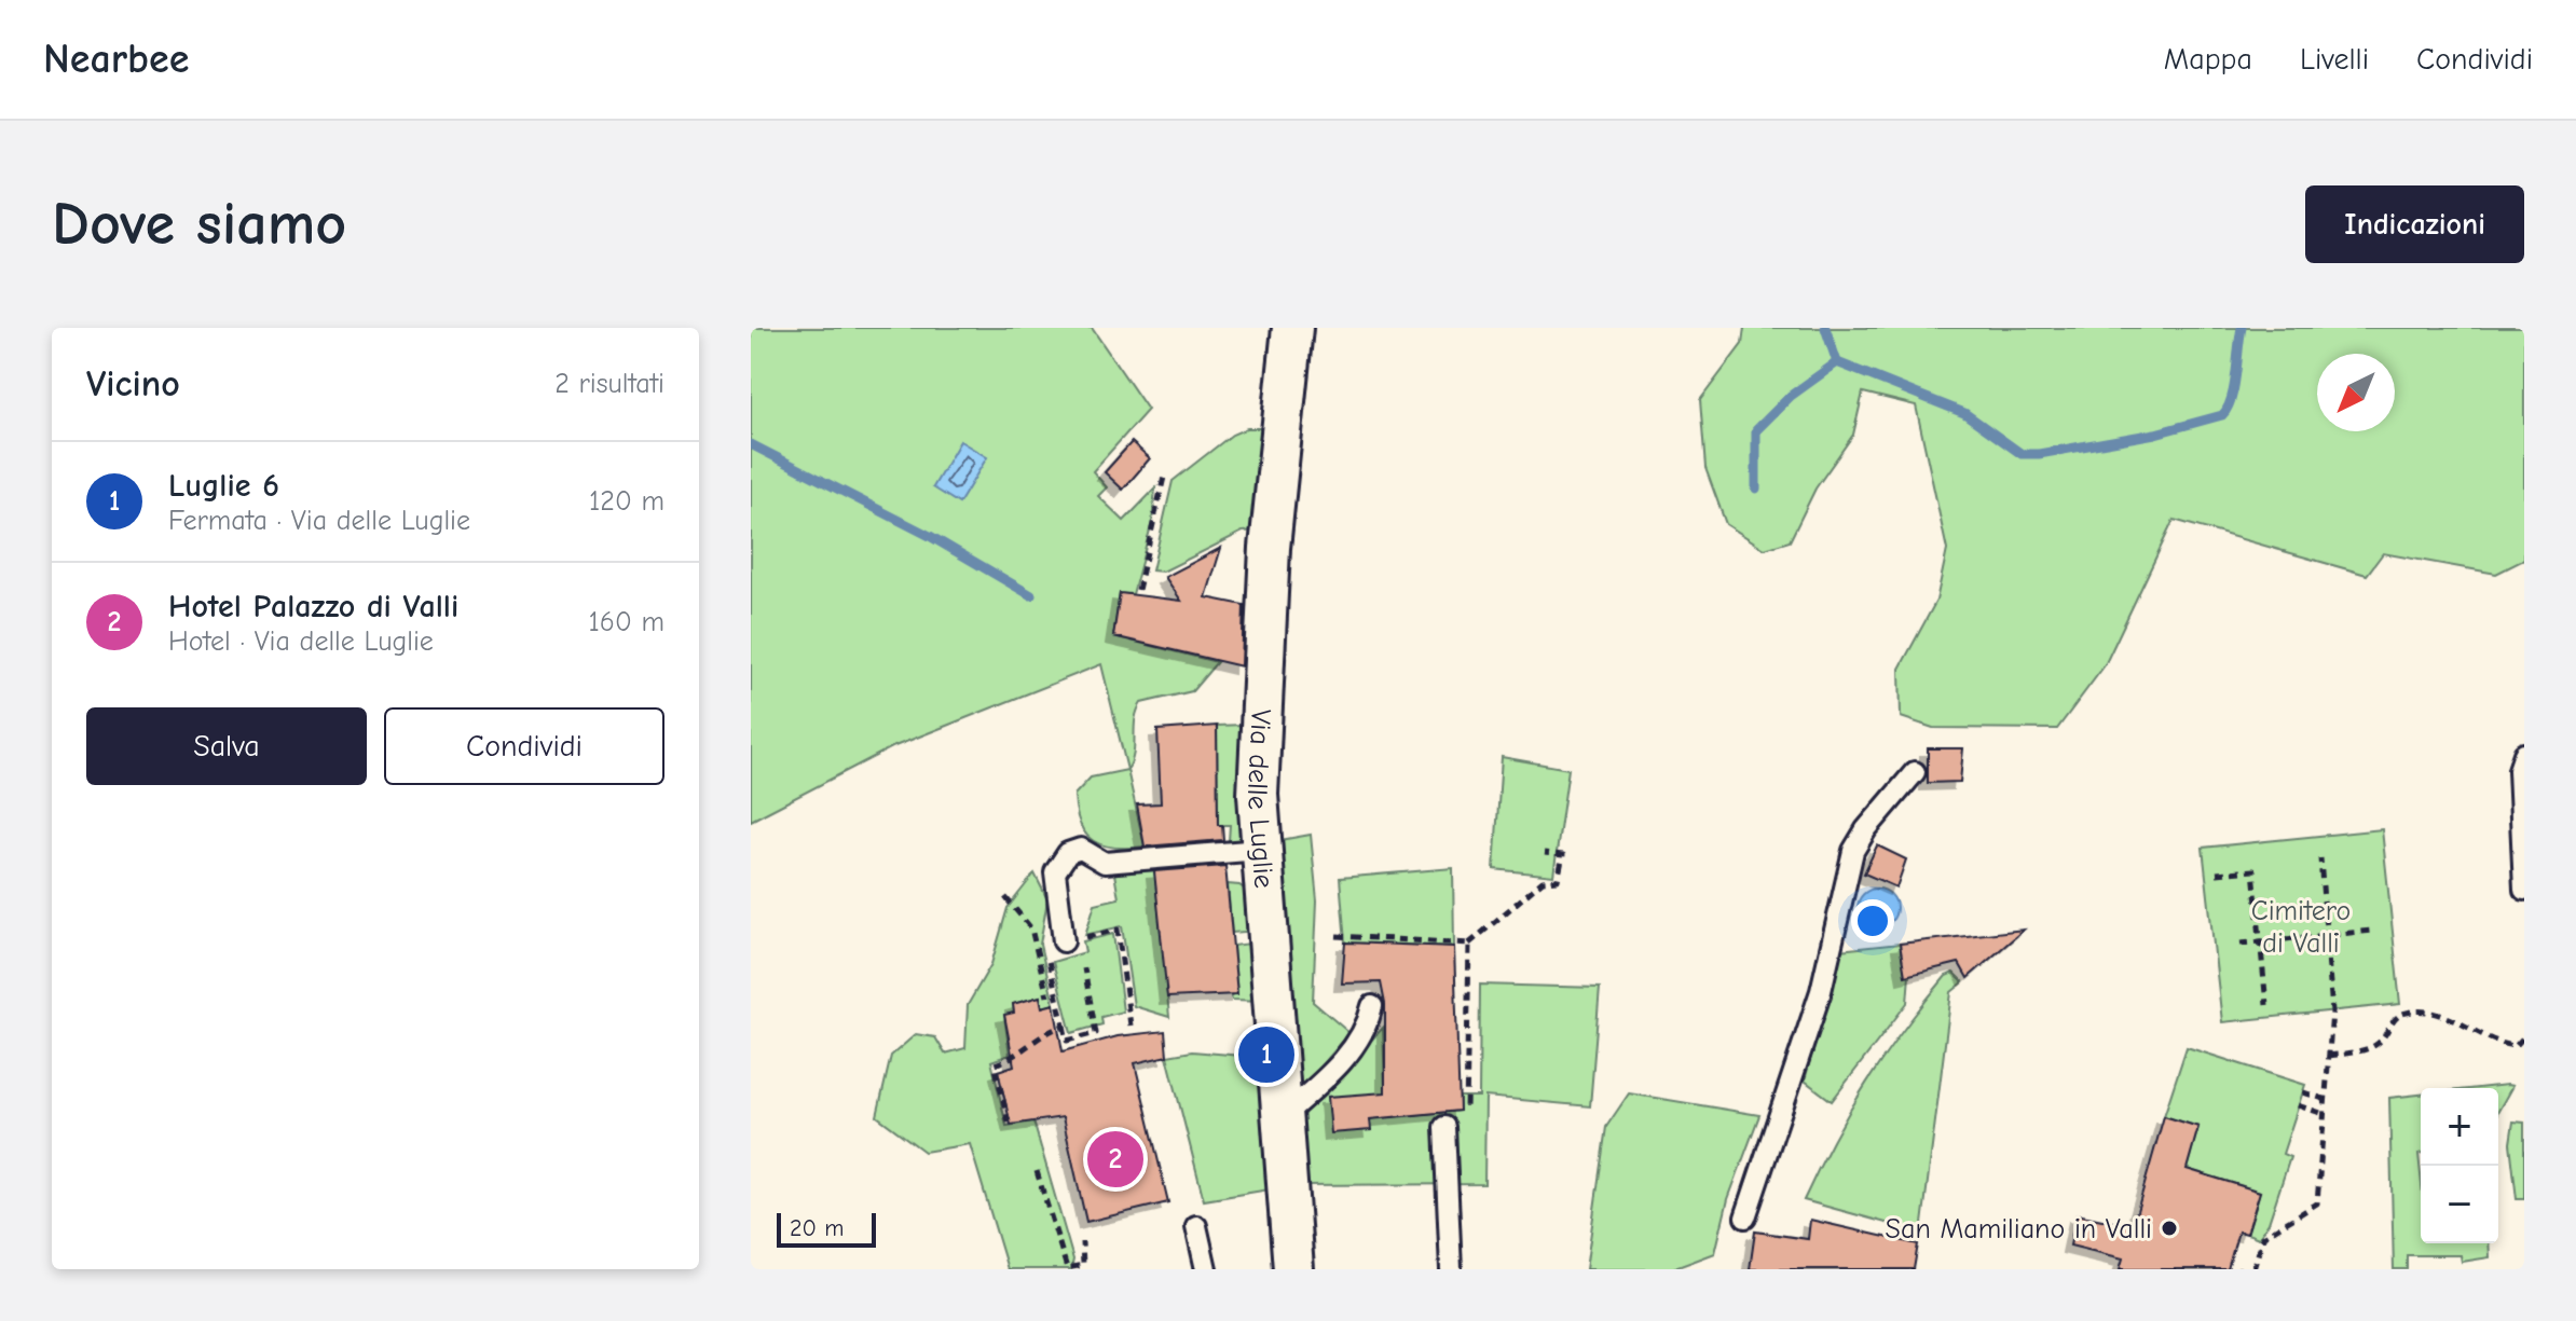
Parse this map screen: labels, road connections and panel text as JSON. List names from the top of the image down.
{
  "streets": {
    "street": ["Via delle Luglie"]
  },
  "parks": ["Cimitero di Valli"],
  "places": ["San Mamiliano in Valli"],
  "scale_bar": "20 m",
  "north": "bottom left",
  "page": {
    "header": "Nearbee",
    "nav": ["Mappa", "Livelli", "Condividi"],
    "buttons": [
      "Indicazioni",
      ["Salva", "Condividi"]
    ],
    "title": "Dove siamo",
    "heading": ["Vicino", "2 risultati"],
    "list": [
      {
        "mark": "1",
        "name": "Luglie 6",
        "note": "Fermata · Via delle Luglie",
        "value": "120 m"
      },
      {
        "mark": "2",
        "name": "Hotel Palazzo di Valli",
        "note": "Hotel · Via delle Luglie",
        "value": "160 m"
      }
    ],
    "pins": ["1", "2"],
    "map_buttons": ["+", "−"],
    "scale": "20 m"
  }
}
